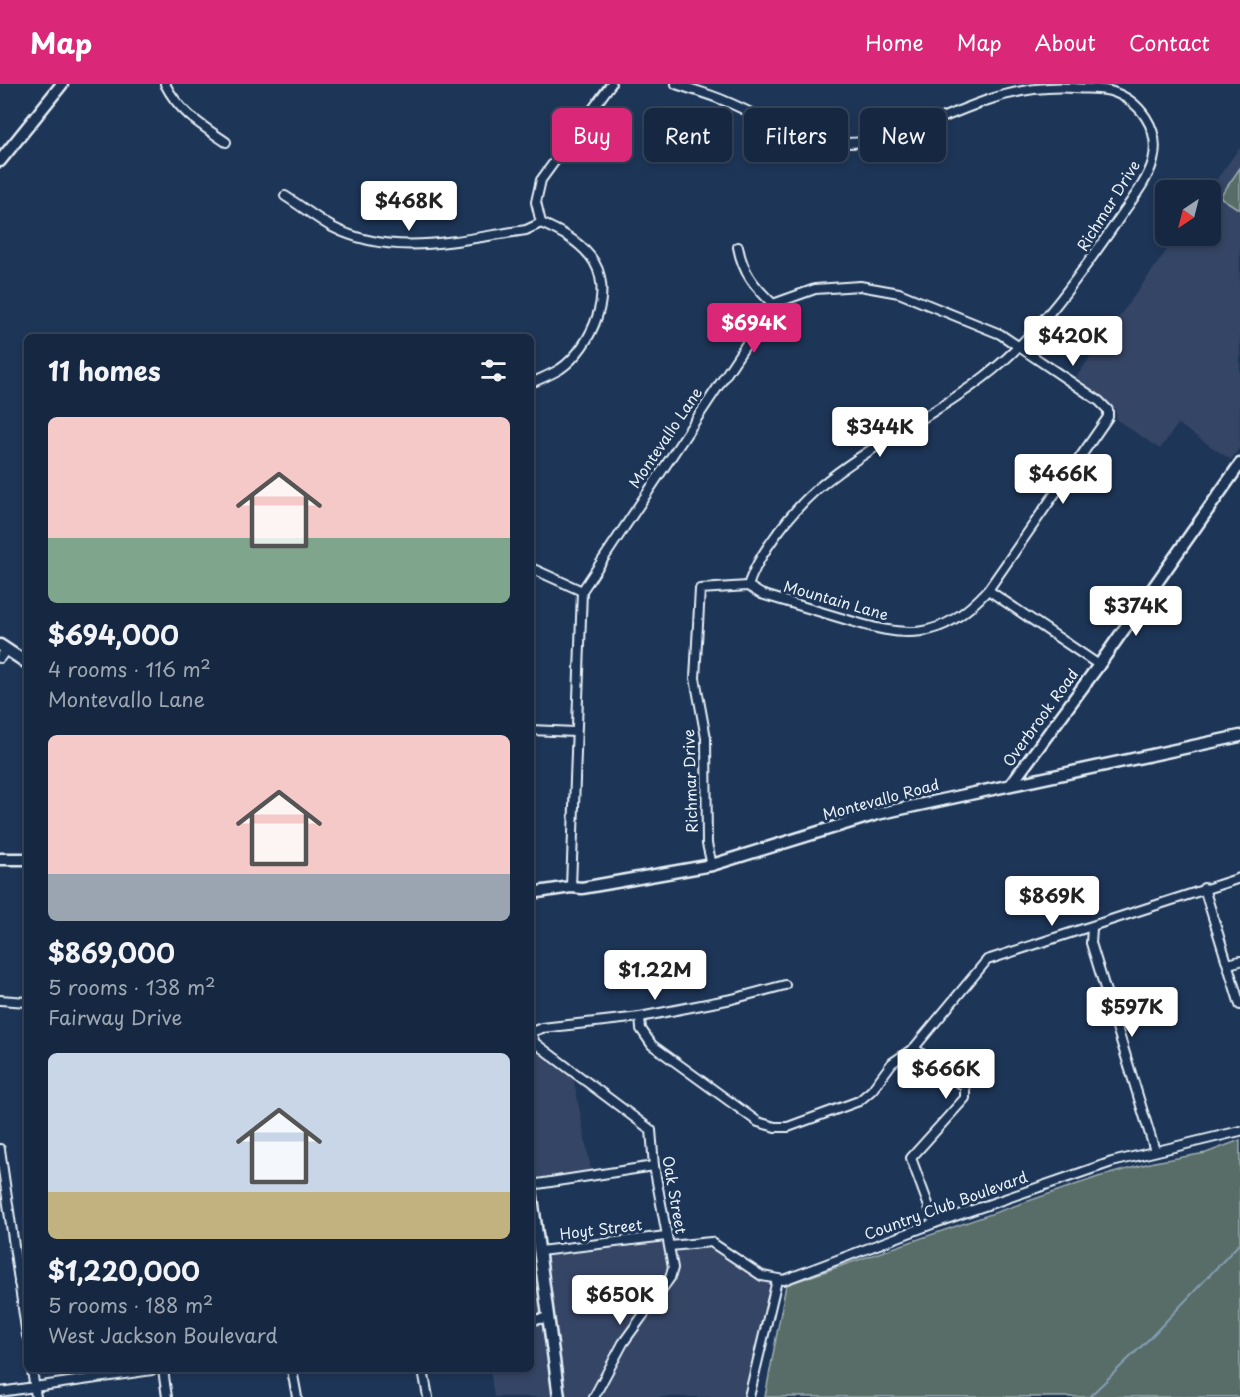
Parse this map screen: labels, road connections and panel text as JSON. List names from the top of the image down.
{
  "streets": {
    "main road": ["Overbrook Road", "Montevallo Road"],
    "street": [
      "Richmar Drive",
      "Montevallo Lane",
      "Mountain Lane",
      "Oak Street",
      "Country Club Boulevard",
      "Hoyt Street"
    ]
  },
  "crossings": [
    ["Richmar Drive", "Mountain Lane"],
    ["Richmar Drive", "Montevallo Road"],
    ["Overbrook Road", "Montevallo Road"],
    ["Oak Street", "Hoyt Street"]
  ],
  "north": "bottom left",
  "page": {
    "header": "Map",
    "nav": [
      "Home",
      "Map",
      "About",
      "Contact"
    ],
    "chip": [
      "Buy",
      "Rent",
      "Filters",
      "New"
    ],
    "price": [
      "$468K",
      "$694K",
      "$420K",
      "$344K",
      "$466K",
      "$374K",
      "$869K",
      "$1.22M",
      "$597K",
      "$666K",
      "$650K"
    ],
    "heading": "11 homes",
    "list": [
      {
        "name": "$694,000",
        "note": "4 rooms · 116 m² · Montevallo Lane"
      },
      {
        "name": "$869,000",
        "note": "5 rooms · 138 m² · Fairway Drive"
      },
      {
        "name": "$1,220,000",
        "note": "5 rooms · 188 m² · West Jackson Boulevard"
      }
    ]
  }
}
